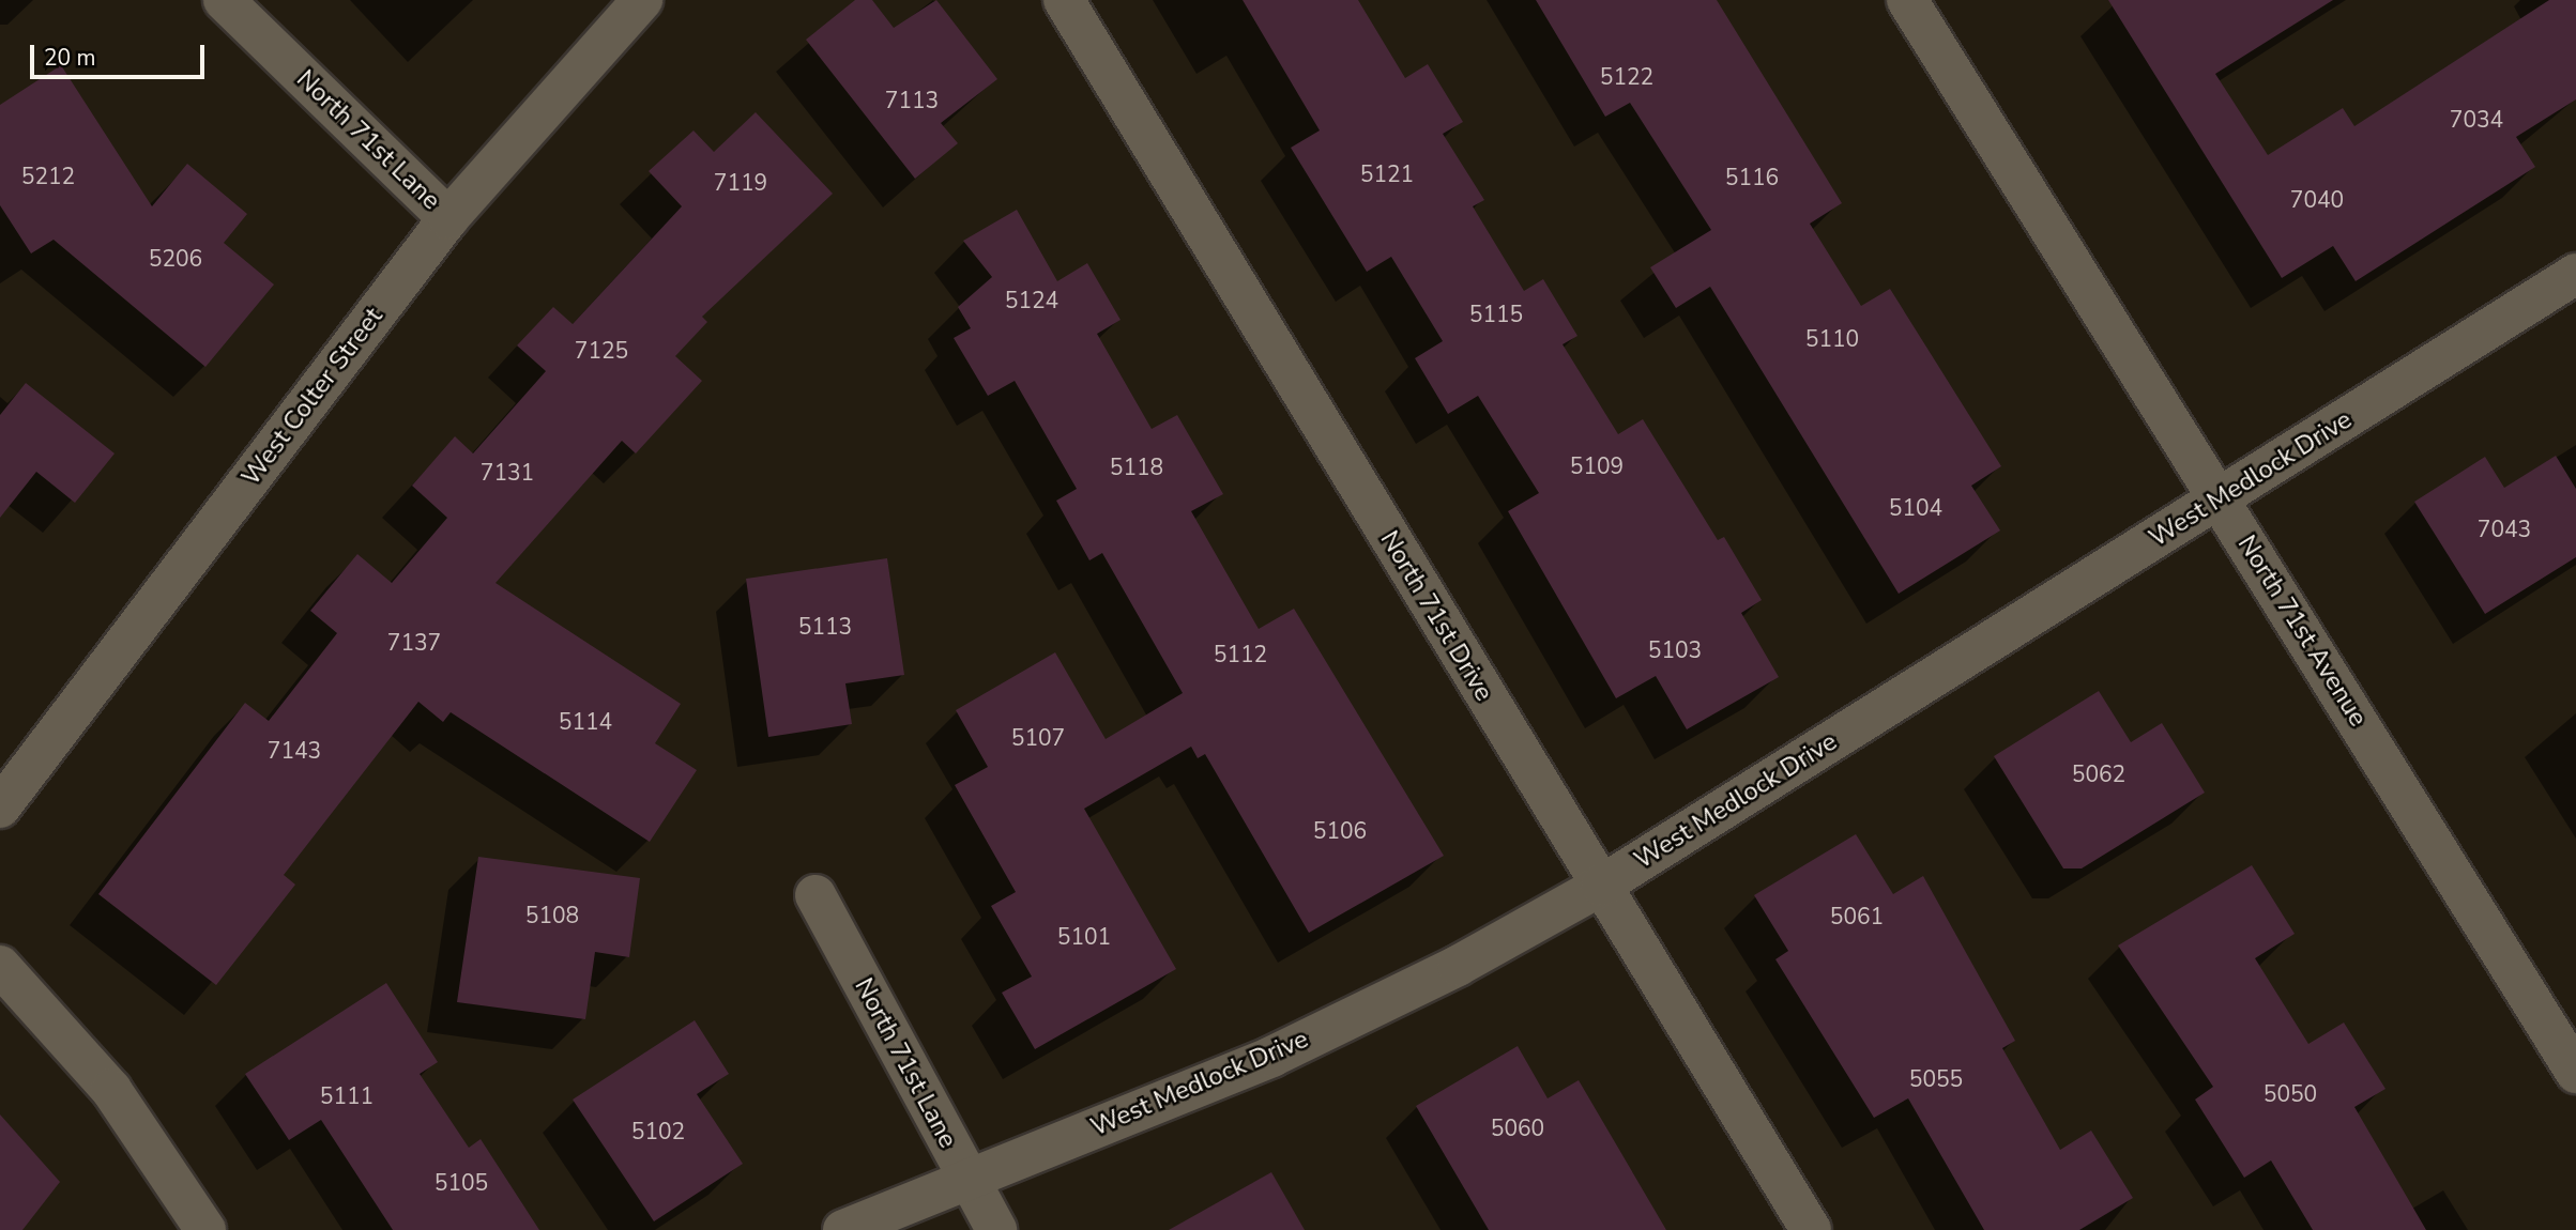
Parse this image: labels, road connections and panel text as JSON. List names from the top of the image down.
{
  "streets": {
    "street": [
      "North 71st Lane",
      "West Colter Street",
      "West Medlock Drive",
      "North 71st Drive",
      "North 71st Avenue"
    ]
  },
  "crossings": [
    ["North 71st Lane", "West Colter Street"],
    ["North 71st Lane", "West Medlock Drive"],
    ["West Medlock Drive", "North 71st Drive"],
    ["West Medlock Drive", "North 71st Avenue"]
  ],
  "house_numbers": [
    "5122",
    "7113",
    "7034",
    "5121",
    "5212",
    "5116",
    "7119",
    "7040",
    "5206",
    "5124",
    "5115",
    "5110",
    "7125",
    "5109",
    "5118",
    "7131",
    "5104",
    "7043",
    "5113",
    "7137",
    "5103",
    "5112",
    "5114",
    "5107",
    "7143",
    "5062",
    "5106",
    "5108",
    "5061",
    "5101",
    "5055",
    "5050",
    "5111",
    "5060",
    "5102",
    "5105"
  ],
  "scale_bar": "20 m"
}
